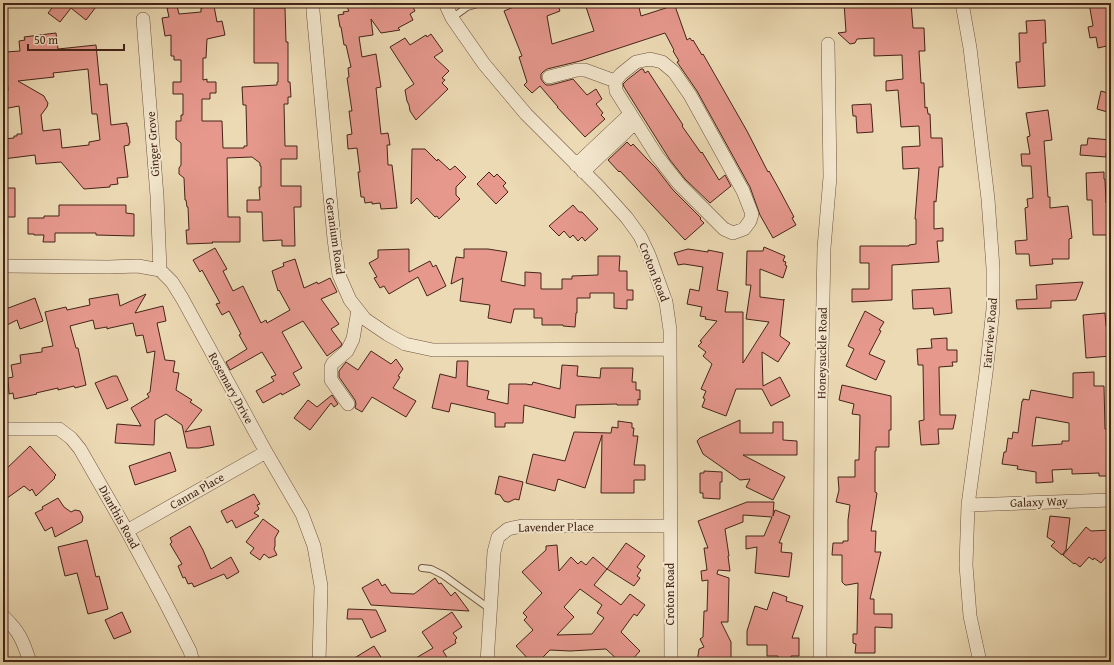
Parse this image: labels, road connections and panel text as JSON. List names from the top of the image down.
{
  "streets": {
    "street": [
      "Ginger Grove",
      "Geranium Road",
      "Croton Road",
      "Fairview Road",
      "Honeysuckle Road",
      "Rosemary Drive",
      "Canna Place",
      "Galaxy Way",
      "Dianthis Road",
      "Lavender Place"
    ]
  },
  "crossings": [
    ["Ginger Grove", "Rosemary Drive"],
    ["Geranium Road", "Croton Road"],
    ["Croton Road", "Lavender Place"],
    ["Fairview Road", "Galaxy Way"],
    ["Rosemary Drive", "Canna Place"],
    ["Canna Place", "Dianthis Road"]
  ],
  "scale_bar": "50 m"
}
